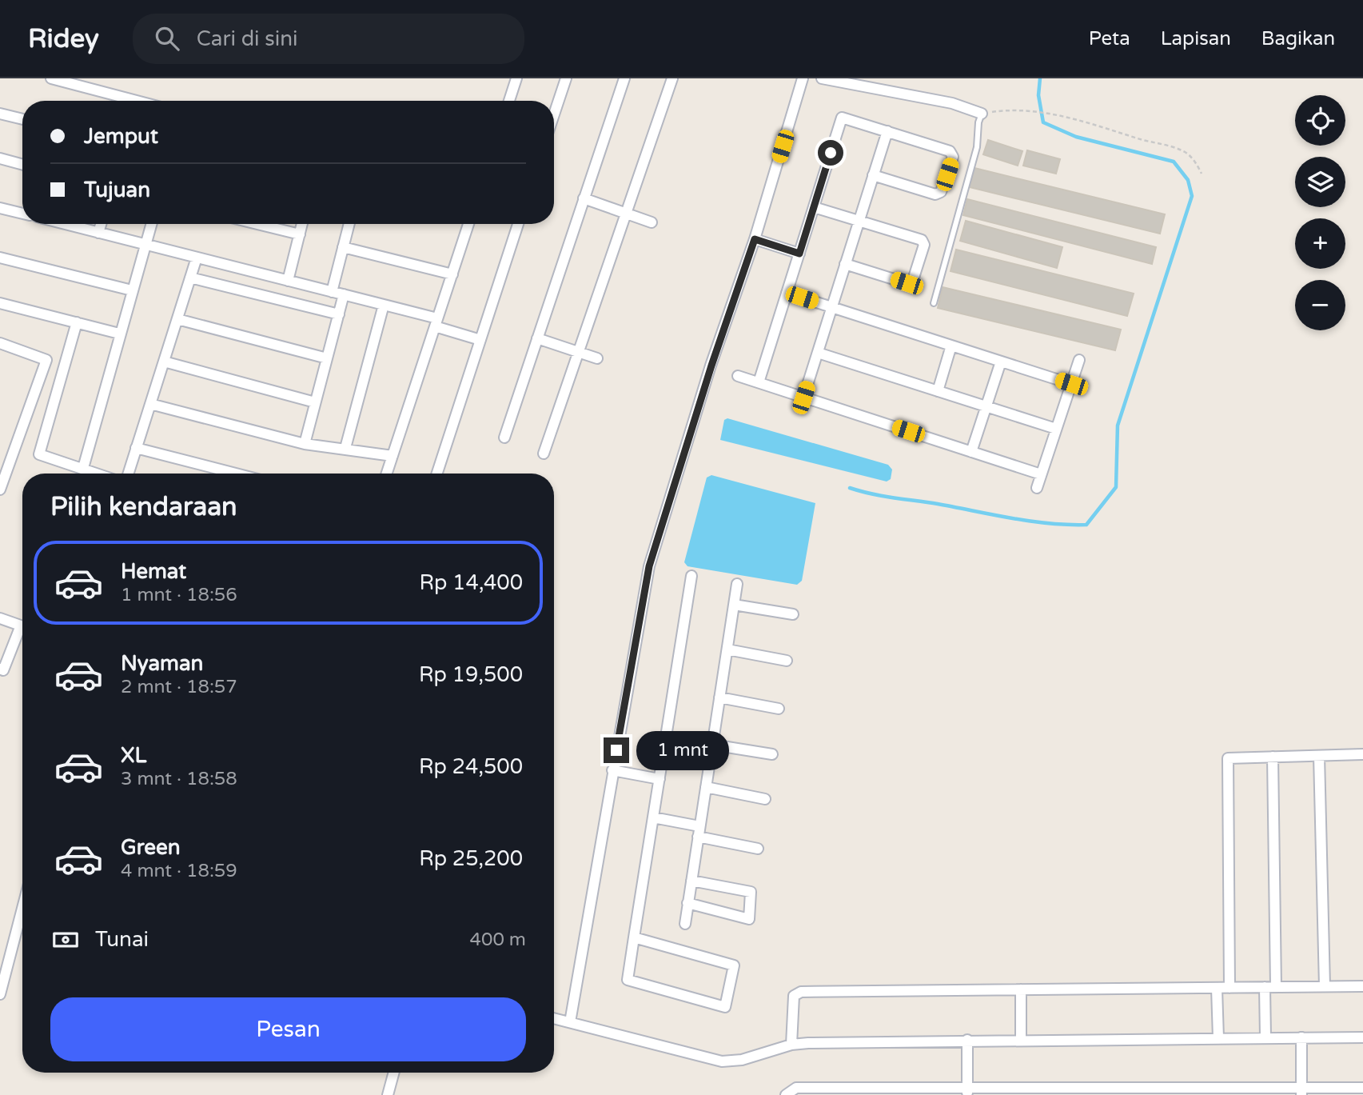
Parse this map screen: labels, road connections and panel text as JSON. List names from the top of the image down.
{
  "page": {
    "header": "Ridey",
    "search": "Cari di sini",
    "nav": ["Peta", "Lapisan", "Bagikan"],
    "map_buttons": ["+", "−"],
    "banner": ["Jemput", "Tujuan"],
    "heading": "Pilih kendaraan",
    "list": [
      {
        "name": "Hemat",
        "note": "1 mnt · 18:56",
        "value": "Rp 14,400"
      },
      {
        "name": "Nyaman",
        "note": "2 mnt · 18:57",
        "value": "Rp 19,500"
      },
      {
        "name": "XL",
        "note": "3 mnt · 18:58",
        "value": "Rp 24,500"
      },
      {
        "name": "Green",
        "note": "4 mnt · 18:59",
        "value": "Rp 25,200"
      }
    ],
    "bubble": "1 mnt",
    "pay": ["Tunai", "400 m"],
    "buttons": "Pesan"
  }
}
